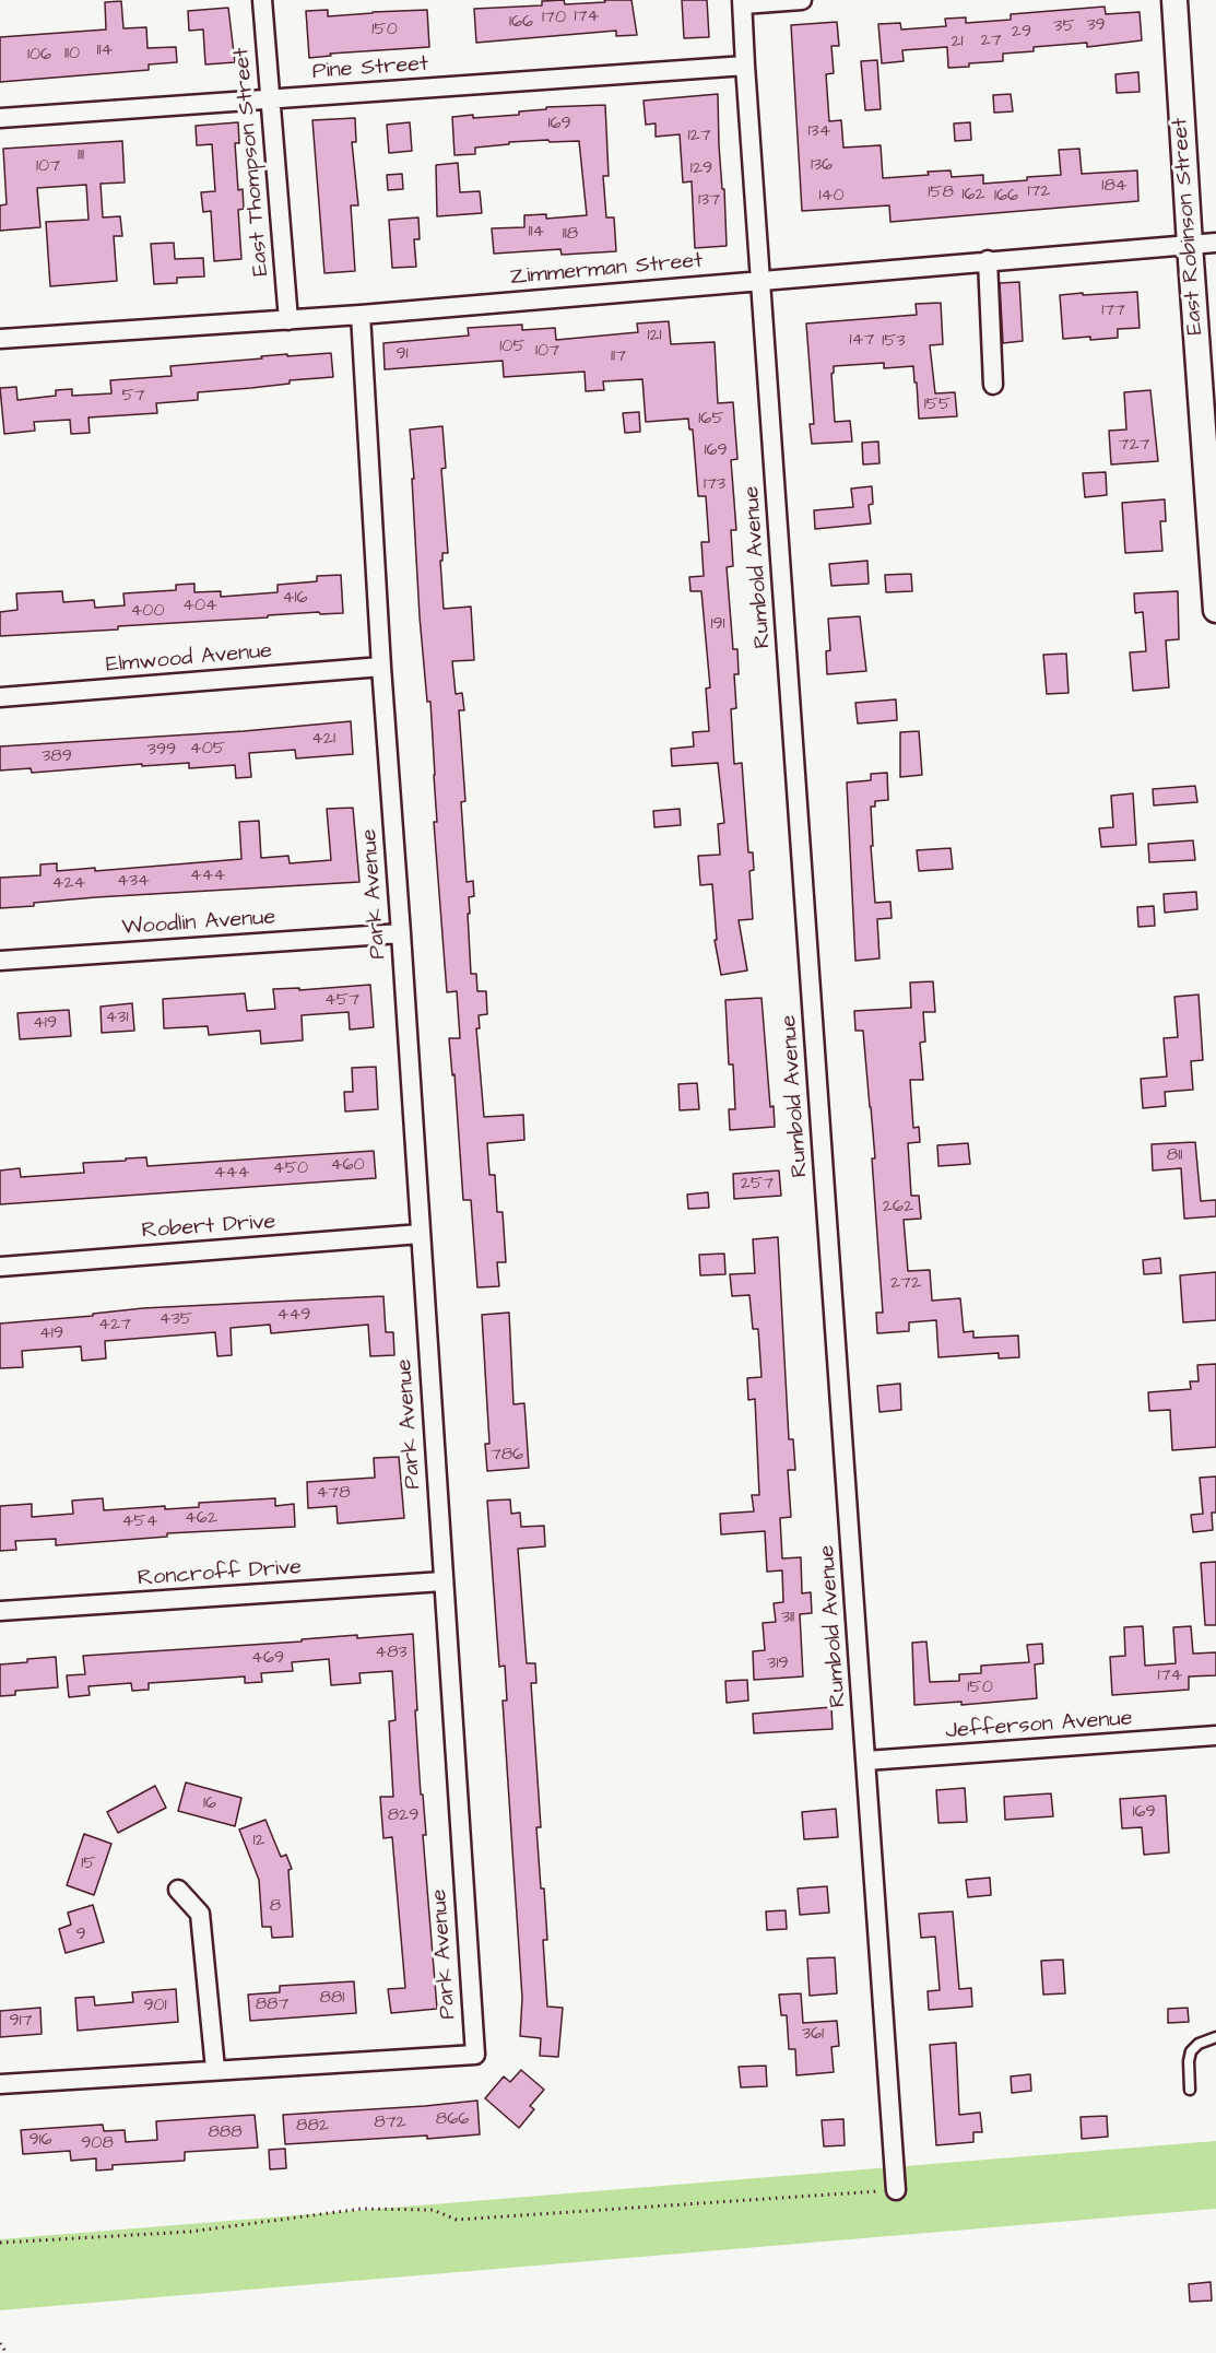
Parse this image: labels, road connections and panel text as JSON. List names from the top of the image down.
{
  "streets": {
    "street": [
      "Pine Street",
      "East Thompson Street",
      "East Robinson Street",
      "Zimmerman Street",
      "Rumbold Avenue",
      "Elmwood Avenue",
      "Park Avenue",
      "Woodlin Avenue",
      "Robert Drive",
      "Roncroff Drive",
      "Jefferson Avenue"
    ]
  },
  "crossings": [
    ["Pine Street", "East Thompson Street"],
    ["Pine Street", "Rumbold Avenue"],
    ["East Thompson Street", "Zimmerman Street"],
    ["East Robinson Street", "Zimmerman Street"],
    ["Zimmerman Street", "Rumbold Avenue"],
    ["Zimmerman Street", "Park Avenue"],
    ["Rumbold Avenue", "Jefferson Avenue"],
    ["Elmwood Avenue", "Park Avenue"],
    ["Park Avenue", "Woodlin Avenue"],
    ["Park Avenue", "Robert Drive"],
    ["Park Avenue", "Roncroff Drive"]
  ],
  "house_numbers": [
    "174",
    "170",
    "166",
    "39",
    "35",
    "150",
    "29",
    "27",
    "21",
    "114",
    "110",
    "106",
    "169",
    "134",
    "127",
    "111",
    "136",
    "107",
    "129",
    "184",
    "172",
    "158",
    "162",
    "140",
    "166",
    "137",
    "114",
    "118",
    "177",
    "121",
    "147",
    "153",
    "105",
    "107",
    "91",
    "117",
    "57",
    "155",
    "165",
    "727",
    "169",
    "173",
    "416",
    "404",
    "400",
    "191",
    "421",
    "405",
    "399",
    "389",
    "444",
    "434",
    "424",
    "457",
    "431",
    "419",
    "811",
    "460",
    "450",
    "444",
    "257",
    "262",
    "272",
    "449",
    "435",
    "427",
    "419",
    "786",
    "478",
    "462",
    "454",
    "311",
    "483",
    "469",
    "319",
    "174",
    "150",
    "16",
    "169",
    "829",
    "12",
    "15",
    "8",
    "9",
    "881",
    "887",
    "901",
    "917",
    "361",
    "866",
    "872",
    "882",
    "888",
    "916",
    "908"
  ]
}
